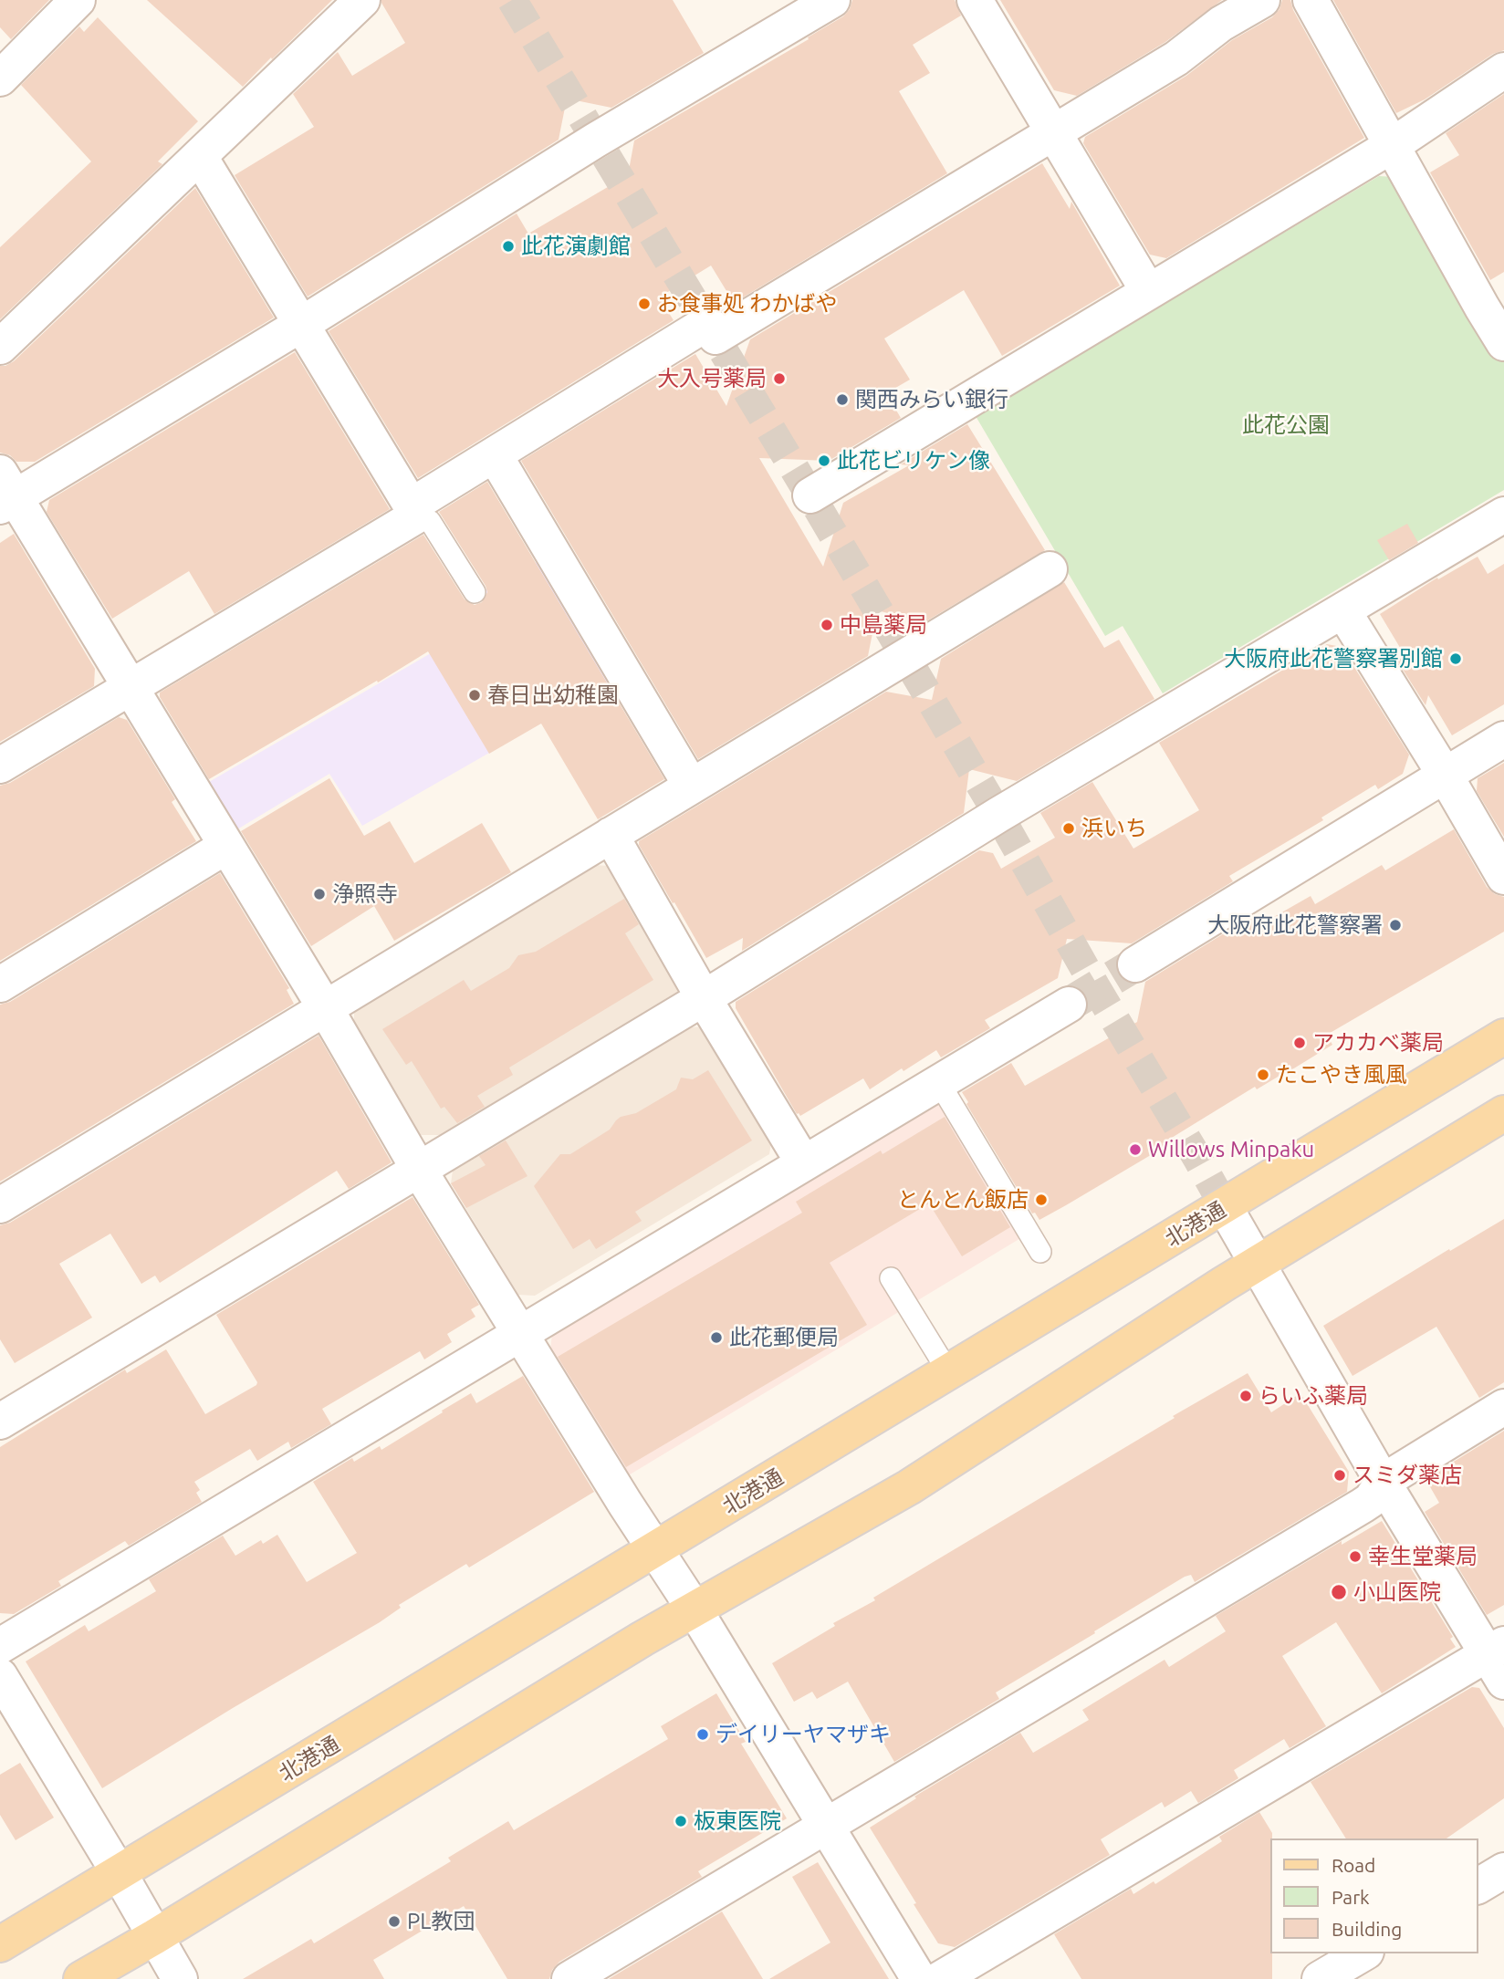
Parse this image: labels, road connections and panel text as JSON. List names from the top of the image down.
{
  "streets": {
    "main road": ["北港通"]
  },
  "parks": ["此花公園"],
  "places": [
    "此花演劇館",
    "お食事処 わかばや",
    "大入号薬局",
    "関西みらい銀行",
    "此花ビリケン像",
    "中島薬局",
    "大阪府此花警察署別館",
    "春日出幼稚園",
    "浜いち",
    "浄照寺",
    "大阪府此花警察署",
    "アカカベ薬局",
    "たこやき風風",
    "Willows Minpaku",
    "とんとん飯店",
    "此花郵便局",
    "らいふ薬局",
    "スミダ薬店",
    "幸生堂薬局",
    "小山医院",
    "デイリーヤマザキ",
    "板東医院",
    "PL教団"
  ],
  "legend": ["Road", "Park", "Building"]
}
